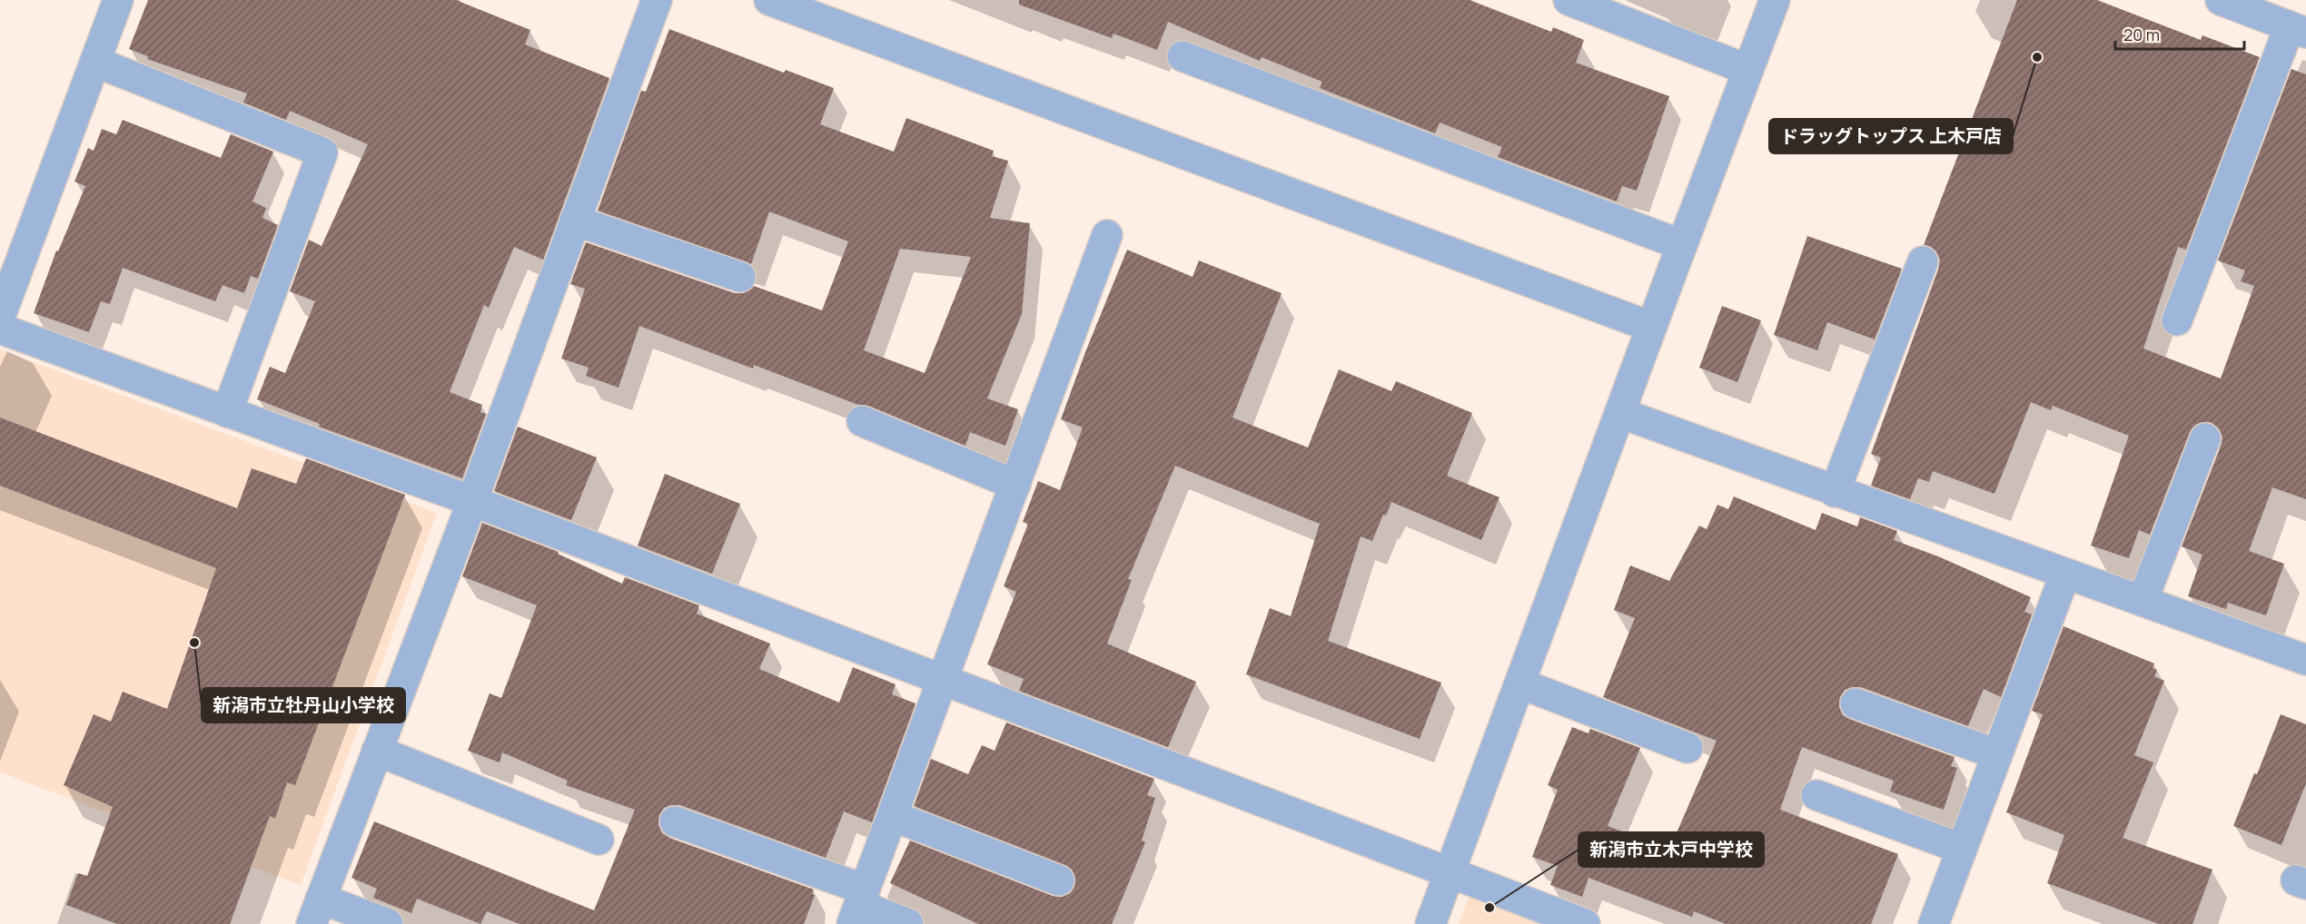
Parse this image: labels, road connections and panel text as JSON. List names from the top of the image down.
{
  "places": ["ドラッグトップス 上木戸店", "新潟市立牡丹山小学校", "新潟市立木戸中学校"],
  "scale_bar": "20 m"
}
